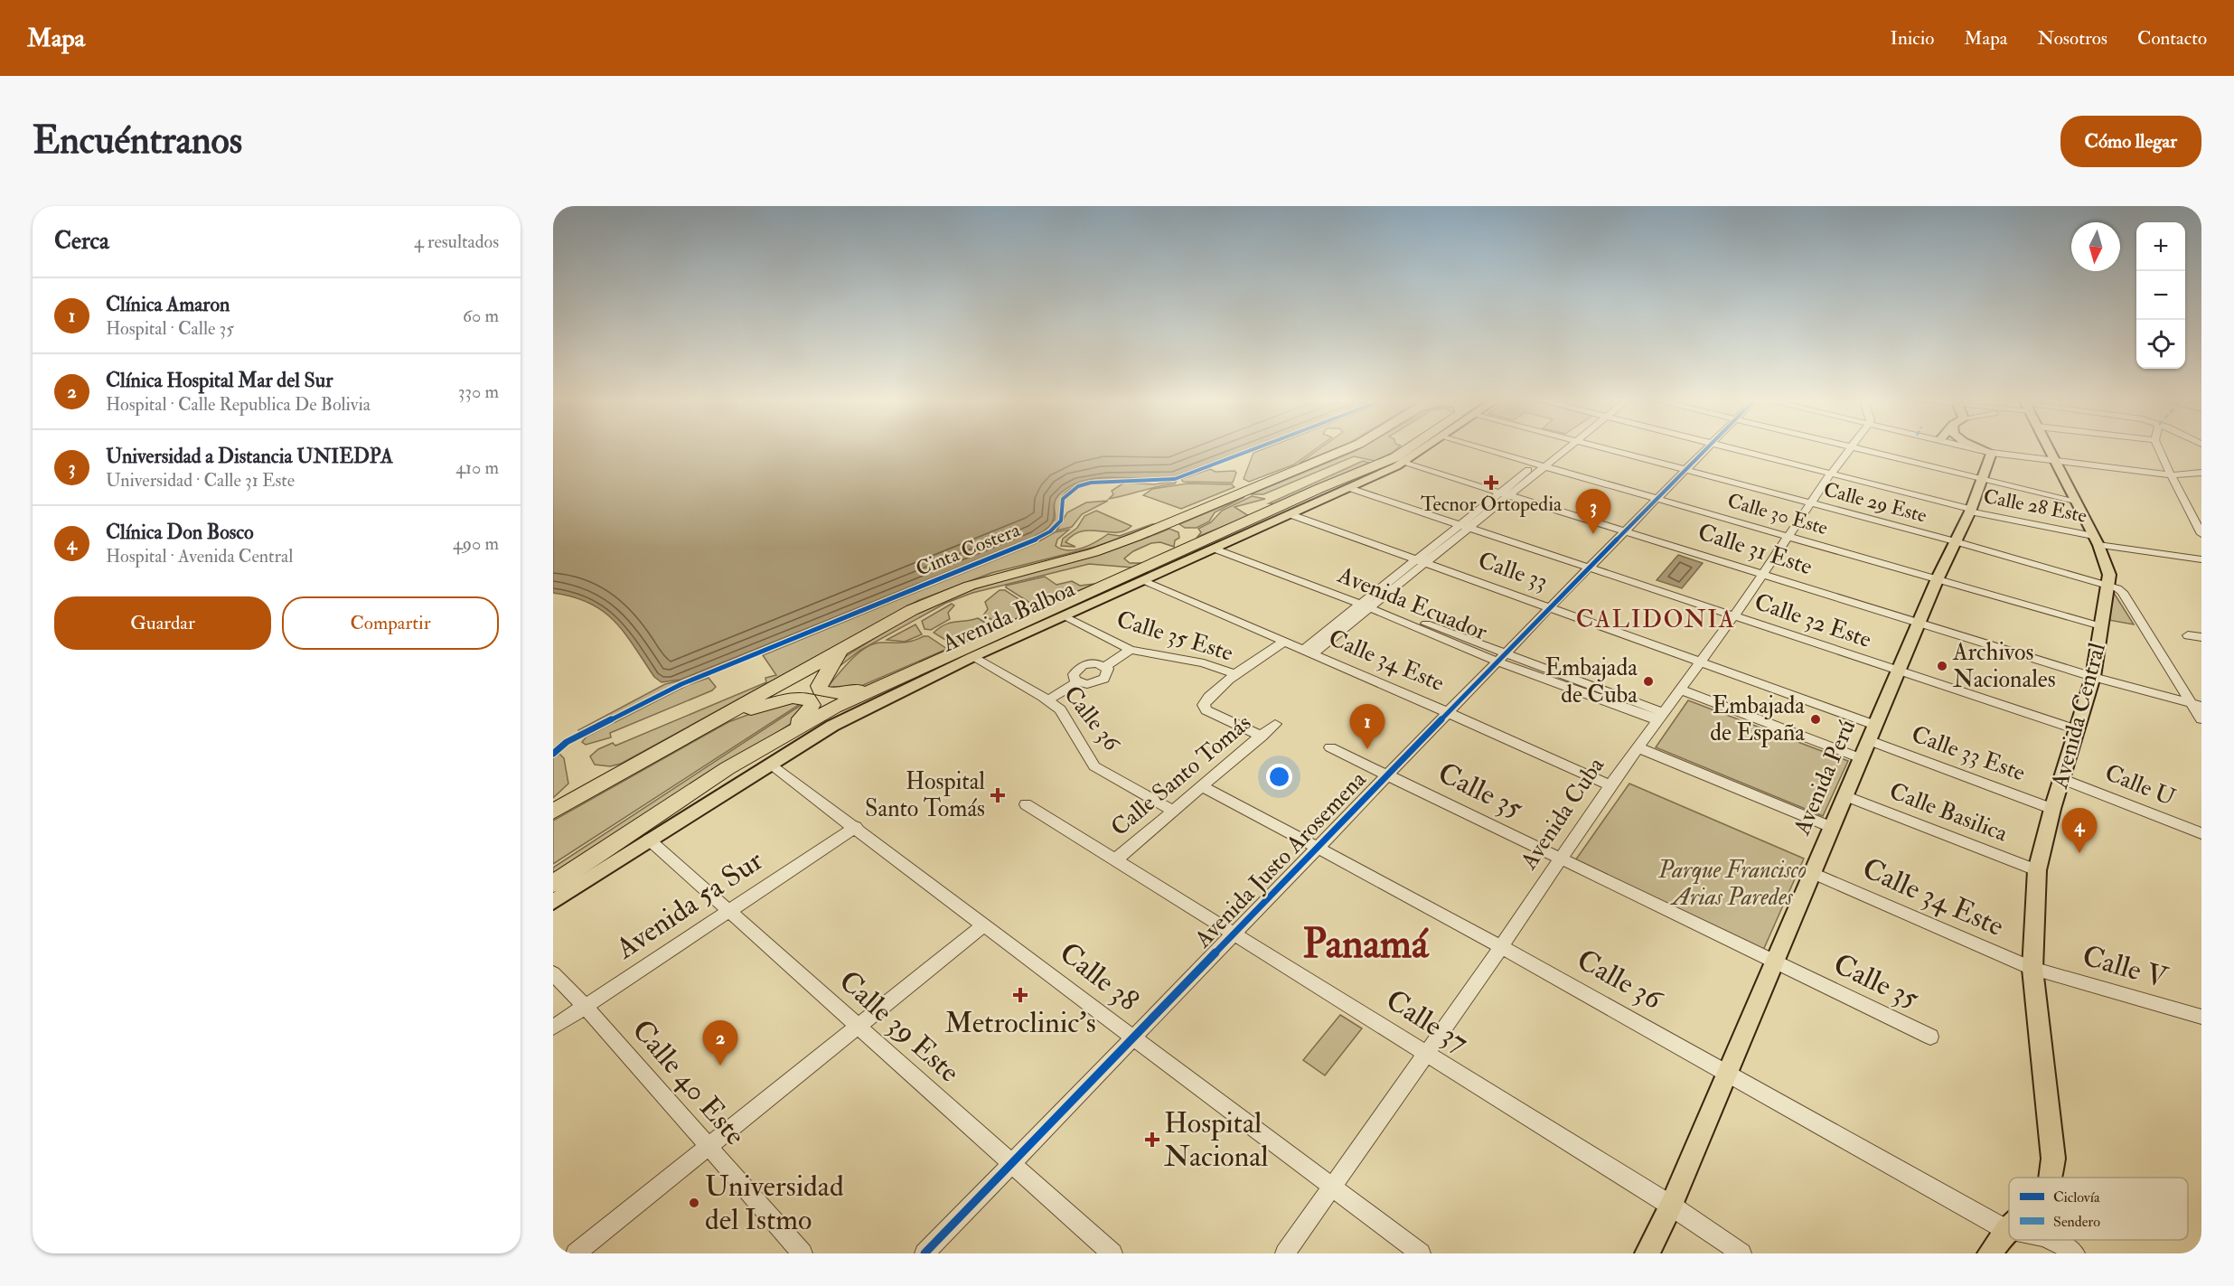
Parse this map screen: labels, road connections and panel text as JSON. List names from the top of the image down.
{
  "streets": {
    "highway": ["Cinta Costera", "Avenida Balboa"],
    "main road": ["Avenida Central", "Avenida Perú"],
    "street": [
      "Calle 29 Este",
      "Calle 28 Este",
      "Calle 30 Este",
      "Calle 31 Este",
      "Calle 33",
      "Avenida Ecuador",
      "Calle 32 Este",
      "Calle 35 Este",
      "Calle 34 Este",
      "Calle 36",
      "Calle 33 Este",
      "Calle Santo Tomás",
      "Calle U",
      "Calle 35",
      "Calle Basilica",
      "Avenida Cuba",
      "Avenida Justo Arosemena",
      "Avenida 5a Sur",
      "Calle V",
      "Calle 38",
      "Calle 37",
      "Calle 39 Este",
      "Calle 40 Este"
    ]
  },
  "crossings": [
    ["Calle 29 Este", "Avenida Central"],
    ["Calle 29 Este", "Avenida Perú"],
    ["Calle 29 Este", "Avenida Cuba"],
    ["Calle 29 Este", "Avenida Justo Arosemena"],
    ["Calle 28 Este", "Avenida Central"],
    ["Calle 28 Este", "Avenida Perú"],
    ["Calle 28 Este", "Avenida Cuba"],
    ["Calle 30 Este", "Avenida Central"],
    ["Calle 30 Este", "Avenida Perú"],
    ["Calle 30 Este", "Avenida Cuba"],
    ["Calle 30 Este", "Avenida Justo Arosemena"],
    ["Calle 31 Este", "Avenida Balboa"],
    ["Calle 31 Este", "Avenida Central"],
    ["Calle 31 Este", "Avenida Perú"],
    ["Calle 31 Este", "Avenida Cuba"],
    ["Calle 31 Este", "Avenida Justo Arosemena"],
    ["Calle 33", "Avenida Balboa"],
    ["Calle 33", "Calle 33 Este"],
    ["Calle 33", "Avenida Perú"],
    ["Calle 33", "Avenida Cuba"],
    ["Calle 33", "Avenida Justo Arosemena"],
    ["Avenida Ecuador", "Avenida Balboa"],
    ["Avenida Ecuador", "Avenida Cuba"],
    ["Avenida Ecuador", "Avenida Justo Arosemena"],
    ["Avenida Balboa", "Calle 32 Este"],
    ["Avenida Balboa", "Calle 35 Este"],
    ["Avenida Balboa", "Calle 34 Este"],
    ["Avenida Balboa", "Calle 36"],
    ["Avenida Balboa", "Calle 38"],
    ["Avenida Balboa", "Calle 39 Este"],
    ["Calle 32 Este", "Avenida Central"],
    ["Calle 32 Este", "Avenida Perú"],
    ["Calle 32 Este", "Avenida Cuba"],
    ["Calle 32 Este", "Avenida Justo Arosemena"],
    ["Calle 35 Este", "Calle Santo Tomás"],
    ["Calle 34 Este", "Avenida Central"],
    ["Calle 34 Este", "Avenida Perú"],
    ["Calle 34 Este", "Avenida Cuba"],
    ["Calle 34 Este", "Avenida Justo Arosemena"],
    ["Calle 34 Este", "Calle V"],
    ["Avenida Central", "Calle 36"],
    ["Avenida Central", "Calle 33 Este"],
    ["Avenida Central", "Calle U"],
    ["Avenida Central", "Calle Basilica"],
    ["Avenida Central", "Calle V"],
    ["Calle 36", "Calle Santo Tomás"],
    ["Calle 36", "Avenida Perú"],
    ["Calle 36", "Avenida Cuba"],
    ["Calle 36", "Avenida Justo Arosemena"],
    ["Calle 33 Este", "Avenida Perú"],
    ["Calle Santo Tomás", "Calle 37"],
    ["Avenida Perú", "Calle 35"],
    ["Avenida Perú", "Calle Basilica"],
    ["Avenida Perú", "Calle 37"],
    ["Calle 35", "Avenida Cuba"],
    ["Calle 35", "Avenida Justo Arosemena"],
    ["Avenida Cuba", "Calle 38"],
    ["Avenida Cuba", "Calle 37"],
    ["Avenida Justo Arosemena", "Calle 38"],
    ["Avenida Justo Arosemena", "Calle 37"],
    ["Avenida Justo Arosemena", "Calle 39 Este"],
    ["Avenida 5a Sur", "Calle 38"],
    ["Avenida 5a Sur", "Calle 39 Este"],
    ["Avenida 5a Sur", "Calle 40 Este"]
  ],
  "districts": ["CALIDONIA", "Panamá"],
  "parks": ["Parque Francisco Arias Paredes"],
  "places": {
    "health": [
      "Tecnor Ortopedia",
      "Hospital Santo Tomás",
      "Metroclinic's",
      "Hospital Nacional"
    ],
    "other": [
      "Archivos Nacionales",
      "Embajada de Cuba",
      "Embajada de España",
      "Universidad del Istmo"
    ]
  },
  "legend": ["Ciclovía", "Sendero"],
  "north": "bottom",
  "page": {
    "header": "Mapa",
    "nav": [
      "Inicio",
      "Mapa",
      "Nosotros",
      "Contacto"
    ],
    "buttons": [
      "Cómo llegar",
      ["Guardar", "Compartir"]
    ],
    "title": "Encuéntranos",
    "heading": ["Cerca", "4 resultados"],
    "map_buttons": ["+", "−"],
    "list": [
      {
        "mark": "1",
        "name": "Clínica Amaron",
        "note": "Hospital · Calle 35",
        "value": "60 m"
      },
      {
        "mark": "2",
        "name": "Clínica Hospital Mar del Sur",
        "note": "Hospital · Calle Republica De Bolivia",
        "value": "330 m"
      },
      {
        "mark": "3",
        "name": "Universidad a Distancia UNIEDPA",
        "note": "Universidad · Calle 31 Este",
        "value": "410 m"
      },
      {
        "mark": "4",
        "name": "Clínica Don Bosco",
        "note": "Hospital · Avenida Central",
        "value": "490 m"
      }
    ],
    "pins": [
      "3",
      "1",
      "4",
      "2"
    ]
  }
}
